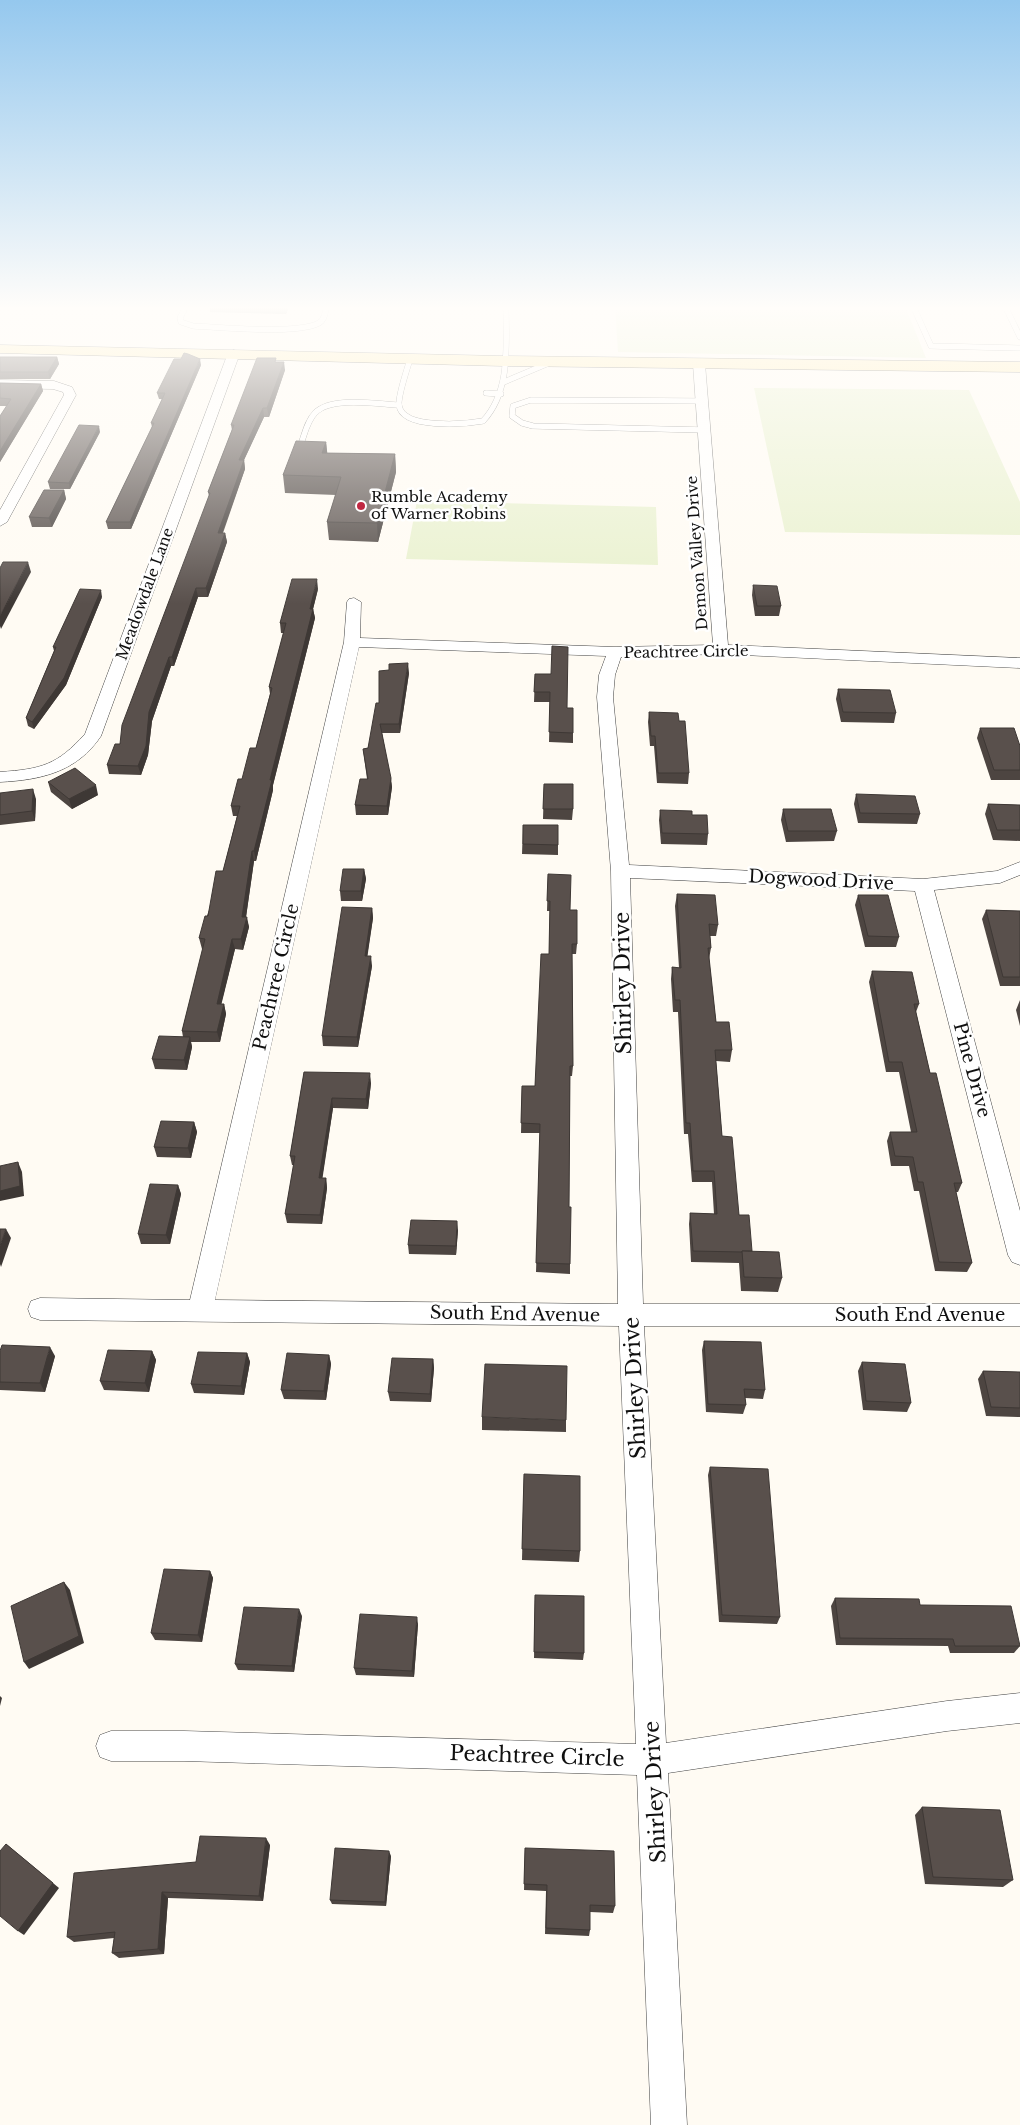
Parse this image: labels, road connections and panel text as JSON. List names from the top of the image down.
{
  "streets": {
    "street": [
      "Demon Valley Drive",
      "Meadowdale Lane",
      "Peachtree Circle",
      "Dogwood Drive",
      "Shirley Drive",
      "Pine Drive",
      "South End Avenue"
    ]
  },
  "crossings": [
    ["Demon Valley Drive", "Peachtree Circle"],
    ["Peachtree Circle", "Shirley Drive"],
    ["Peachtree Circle", "South End Avenue"],
    ["Dogwood Drive", "Shirley Drive"],
    ["Dogwood Drive", "Pine Drive"],
    ["Shirley Drive", "South End Avenue"]
  ],
  "places": ["Rumble Academy of Warner Robins"]
}
